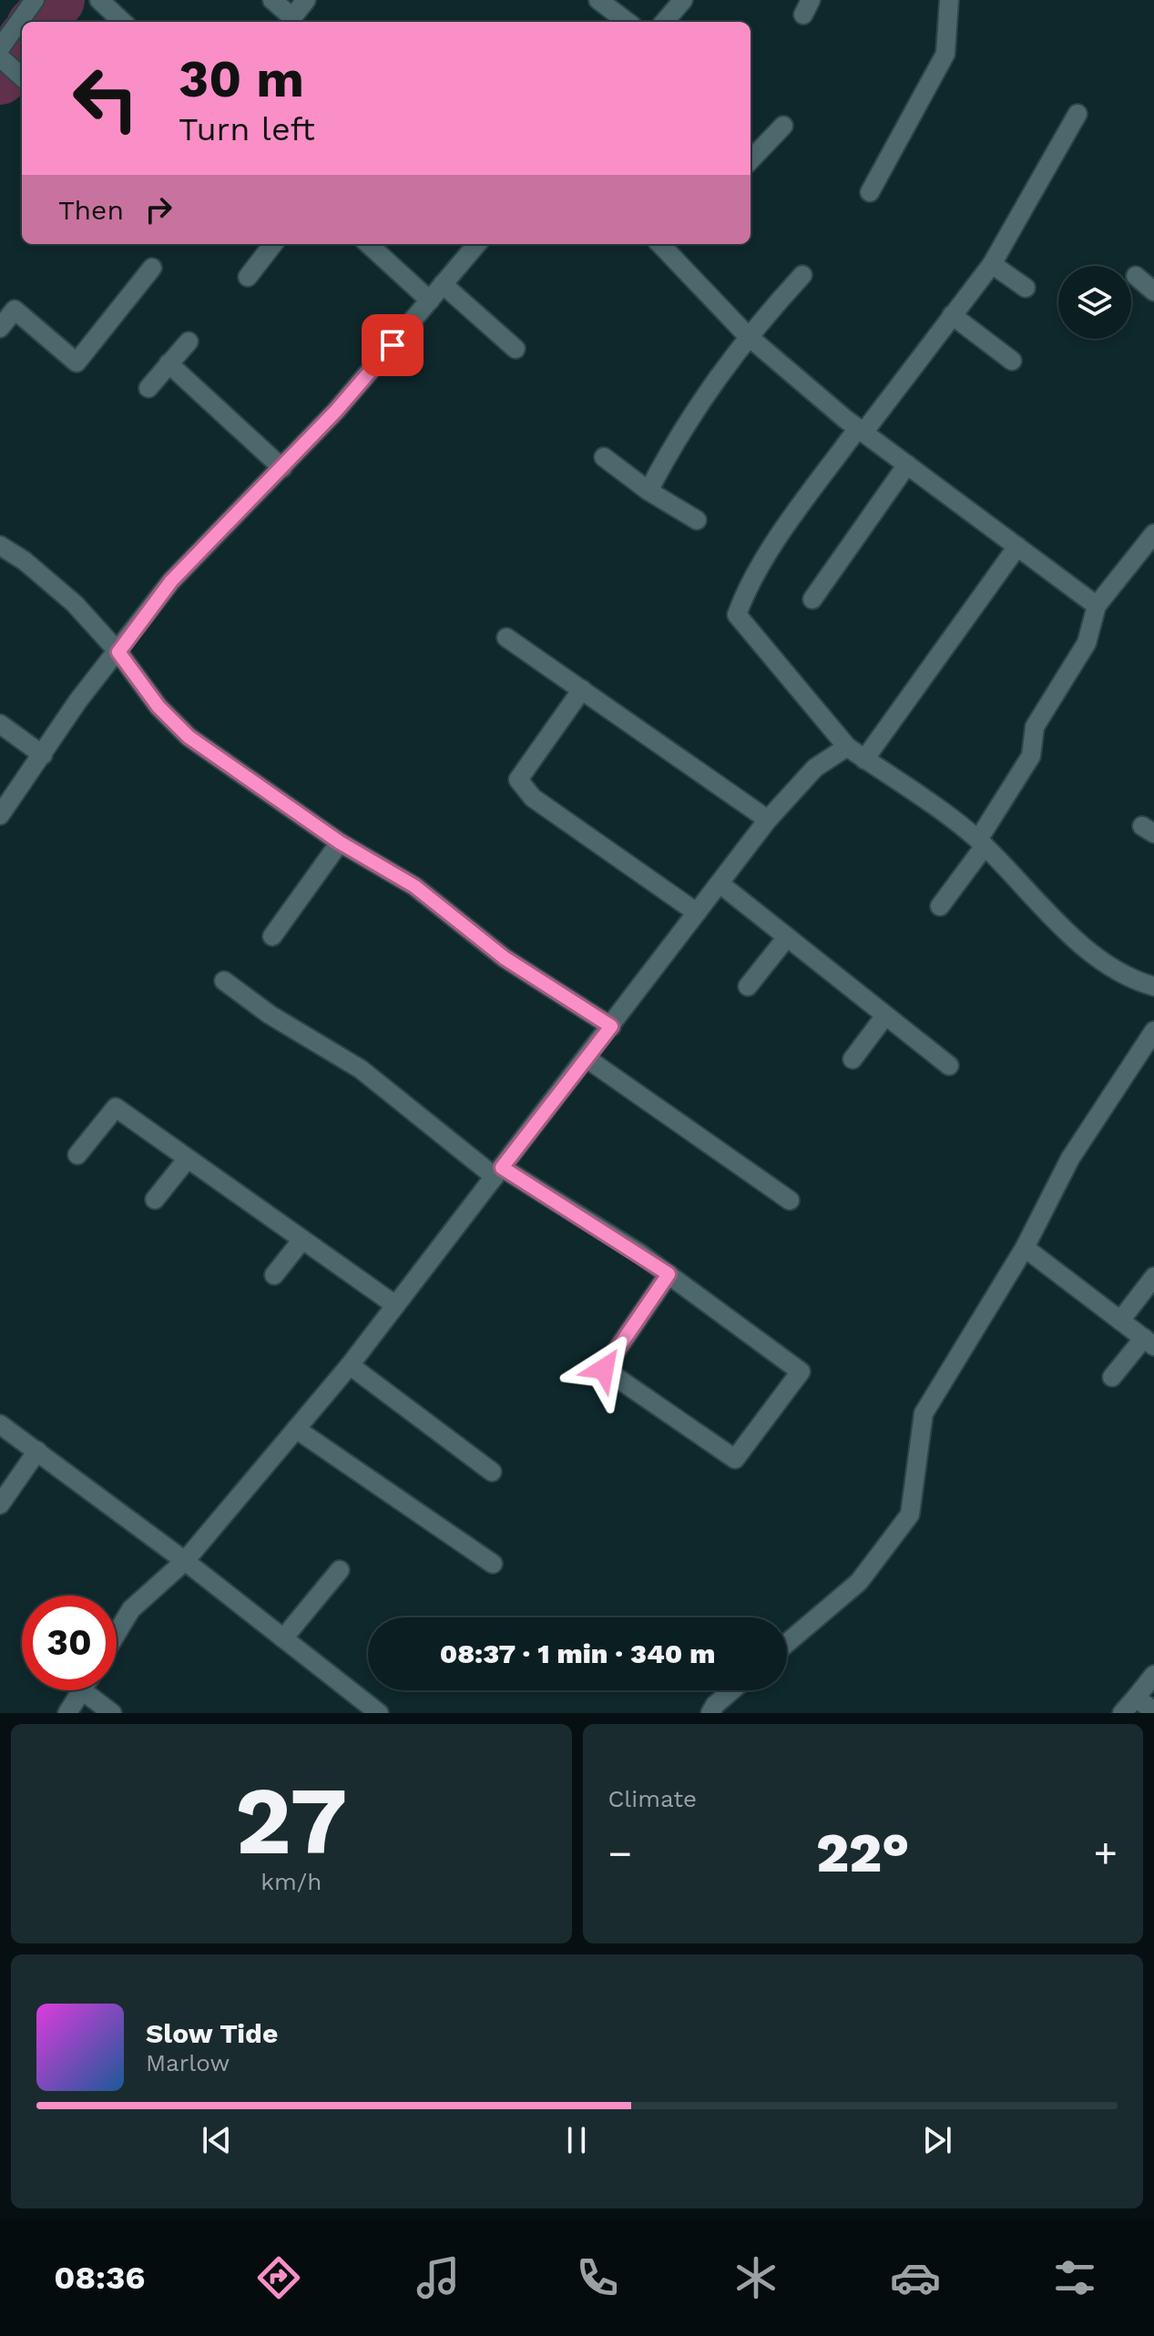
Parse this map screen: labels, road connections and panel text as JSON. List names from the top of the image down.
{
  "page": {
    "turn": ["30 m", "Turn left"],
    "then": "Then",
    "limit": "30",
    "trip": "08:37 · 1 min · 340 m",
    "tile": [
      ["27", "km/h"],
      "Climate"
    ],
    "heat": ["−", "22°", "+"],
    "song": ["Slow Tide", "Marlow"],
    "tabs": "08:36"
  }
}
